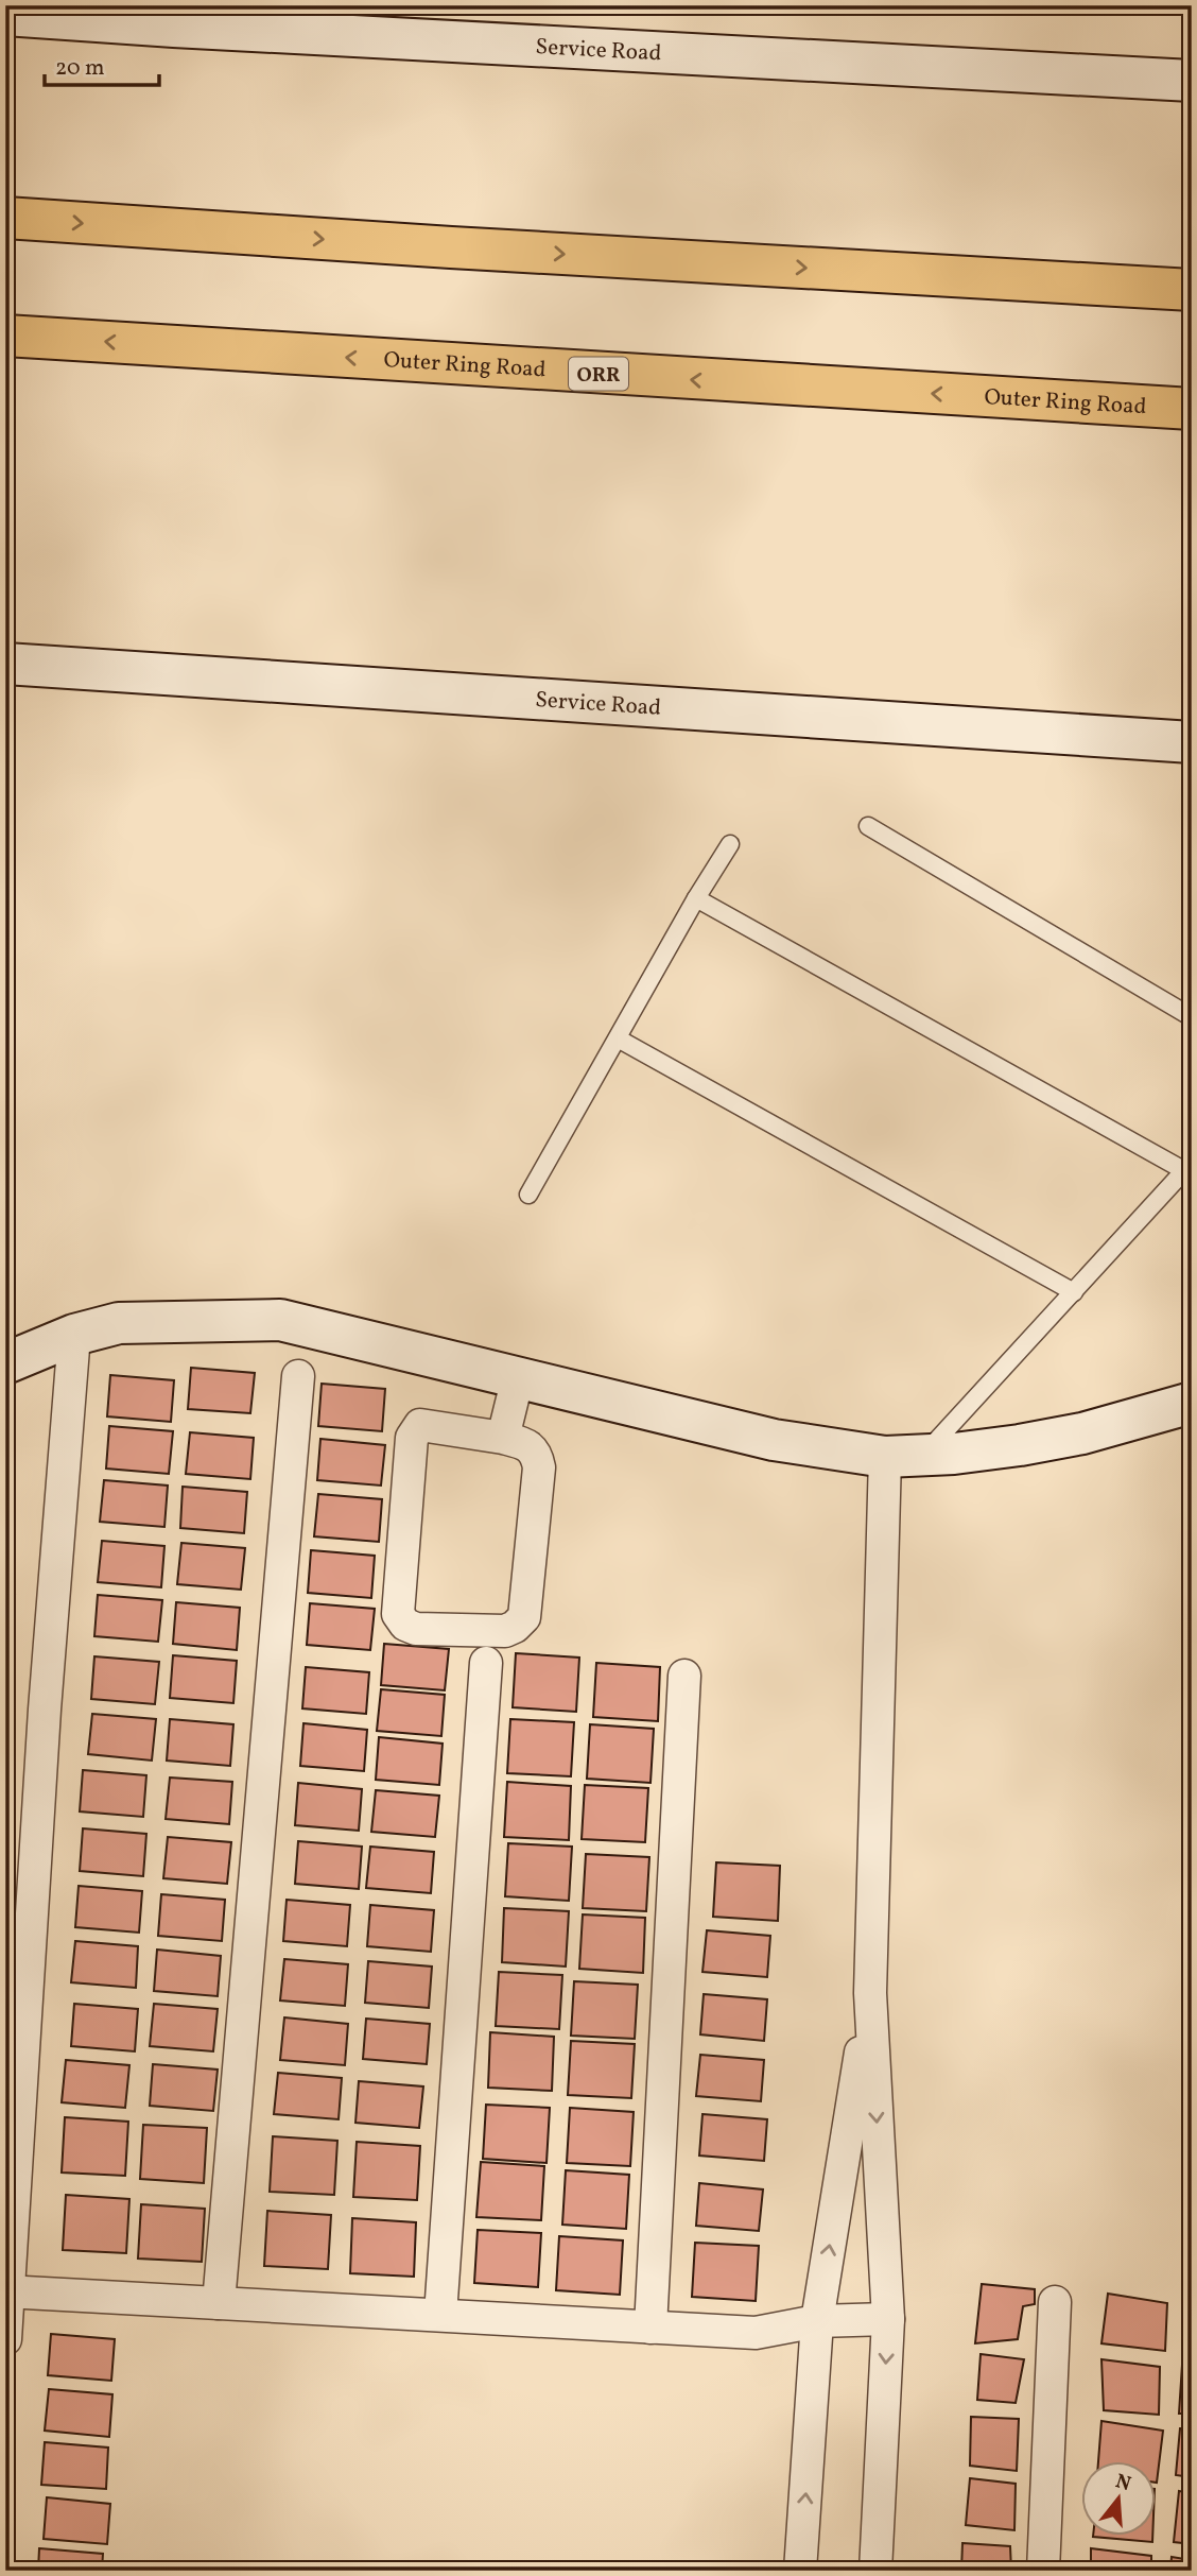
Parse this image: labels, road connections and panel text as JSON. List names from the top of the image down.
{
  "streets": {
    "highway": ["Outer Ring Road", "ORR"],
    "main road": ["Service Road"]
  },
  "scale_bar": "20 m",
  "north": "top"
}
